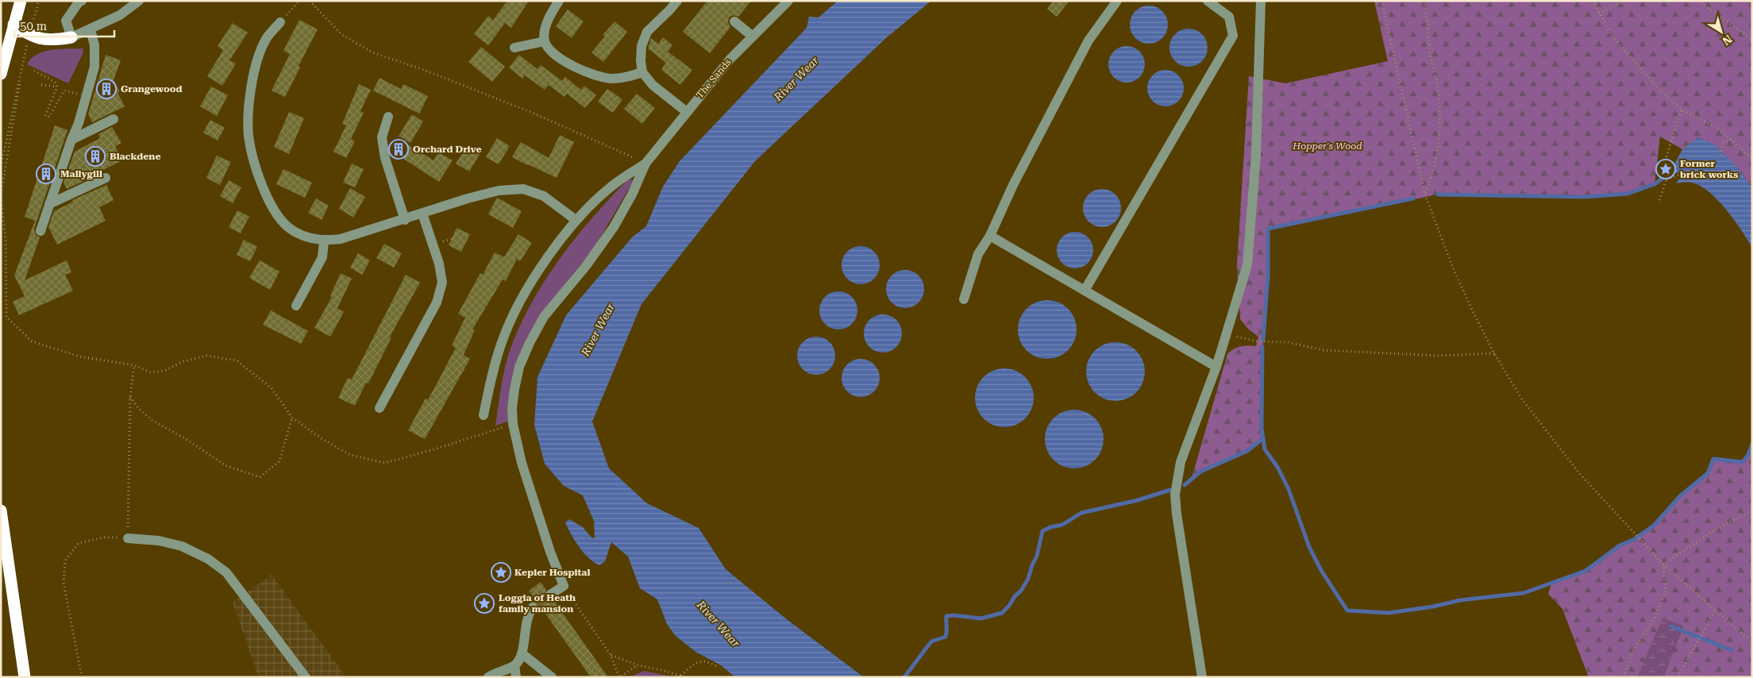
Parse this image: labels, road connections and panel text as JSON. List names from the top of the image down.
{
  "streets": {
    "street": ["The Sands"]
  },
  "water": ["River Wear"],
  "parks": ["Hopper's Wood"],
  "places": {
    "building": [
      "Grangewood",
      "Orchard Drive",
      "Blackdene",
      "Mallygill"
    ],
    "place": ["Former brick works", "Kepier Hospital", "Loggia of Heath family mansion"]
  },
  "scale_bar": "50 m",
  "north": "bottom right"
}
